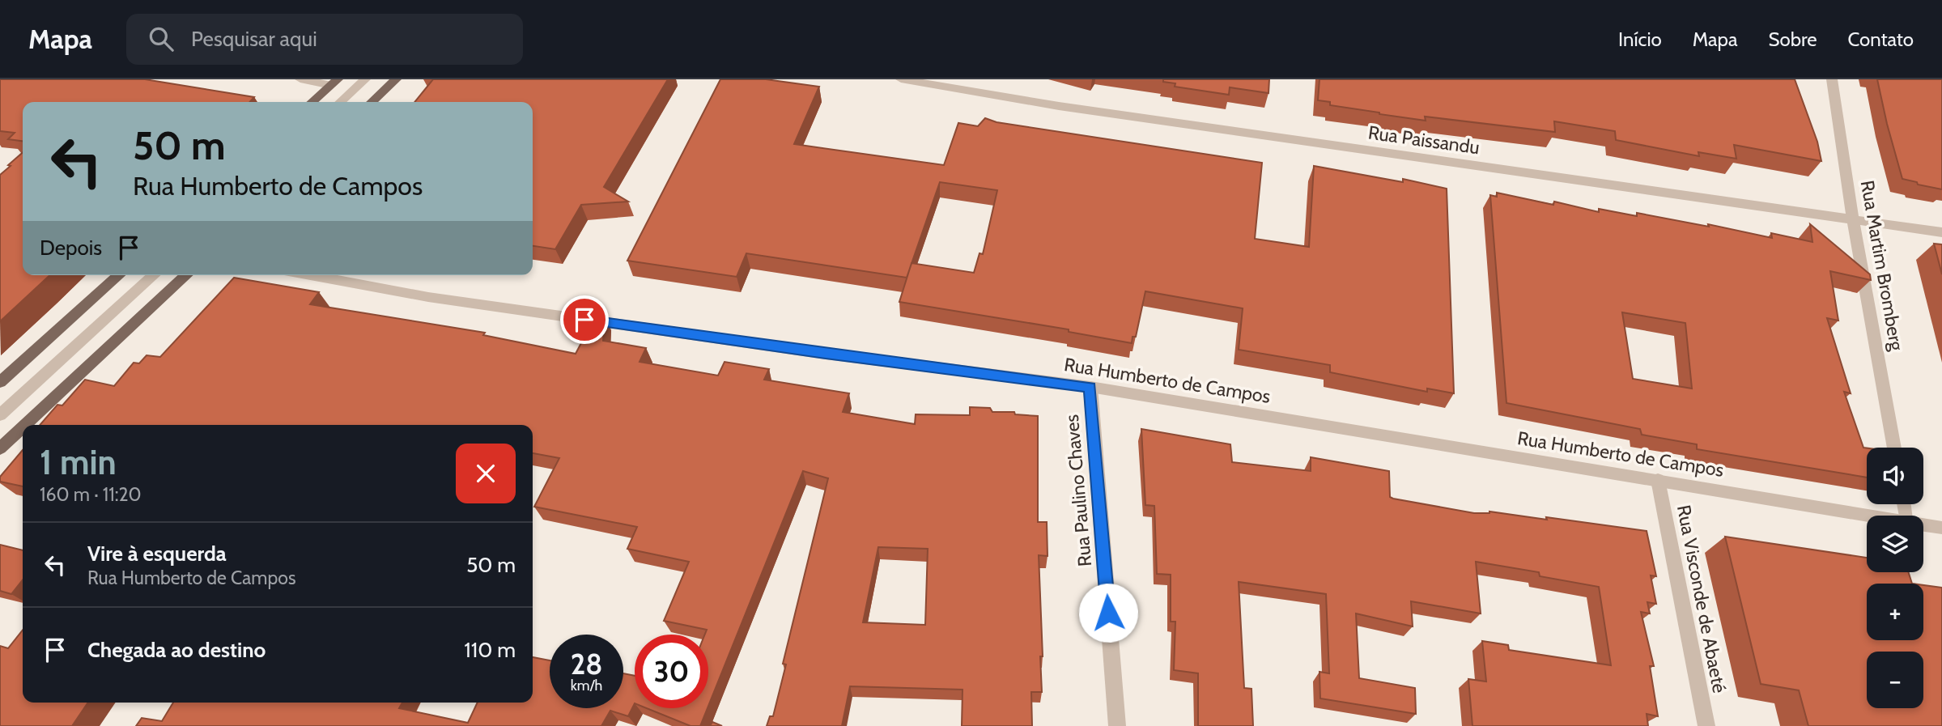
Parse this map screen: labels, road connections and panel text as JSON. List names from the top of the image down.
{
  "streets": {
    "street": [
      "Rua Paissandu",
      "Rua Martim Bromberg",
      "Rua Humberto de Campos",
      "Rua Paulino Chaves",
      "Rua Visconde de Abaeté"
    ]
  },
  "crossings": [
    ["Rua Paissandu", "Rua Martim Bromberg"],
    ["Rua Humberto de Campos", "Rua Paulino Chaves"],
    ["Rua Humberto de Campos", "Rua Visconde de Abaeté"]
  ],
  "page": {
    "header": "Mapa",
    "search": "Pesquisar aqui",
    "nav": [
      "Início",
      "Mapa",
      "Sobre",
      "Contato"
    ],
    "turn": ["50 m", "Rua Humberto de Campos"],
    "then": "Depois",
    "heading": ["1 min", "160 m · 11:20"],
    "map_buttons": ["+", "−"],
    "list": [
      {
        "name": "Vire à esquerda",
        "note": "Rua Humberto de Campos",
        "value": "50 m"
      },
      {
        "name": "Chegada ao destino",
        "value": "110 m"
      }
    ],
    "speed": "28 km/h",
    "limit": "30"
  }
}
